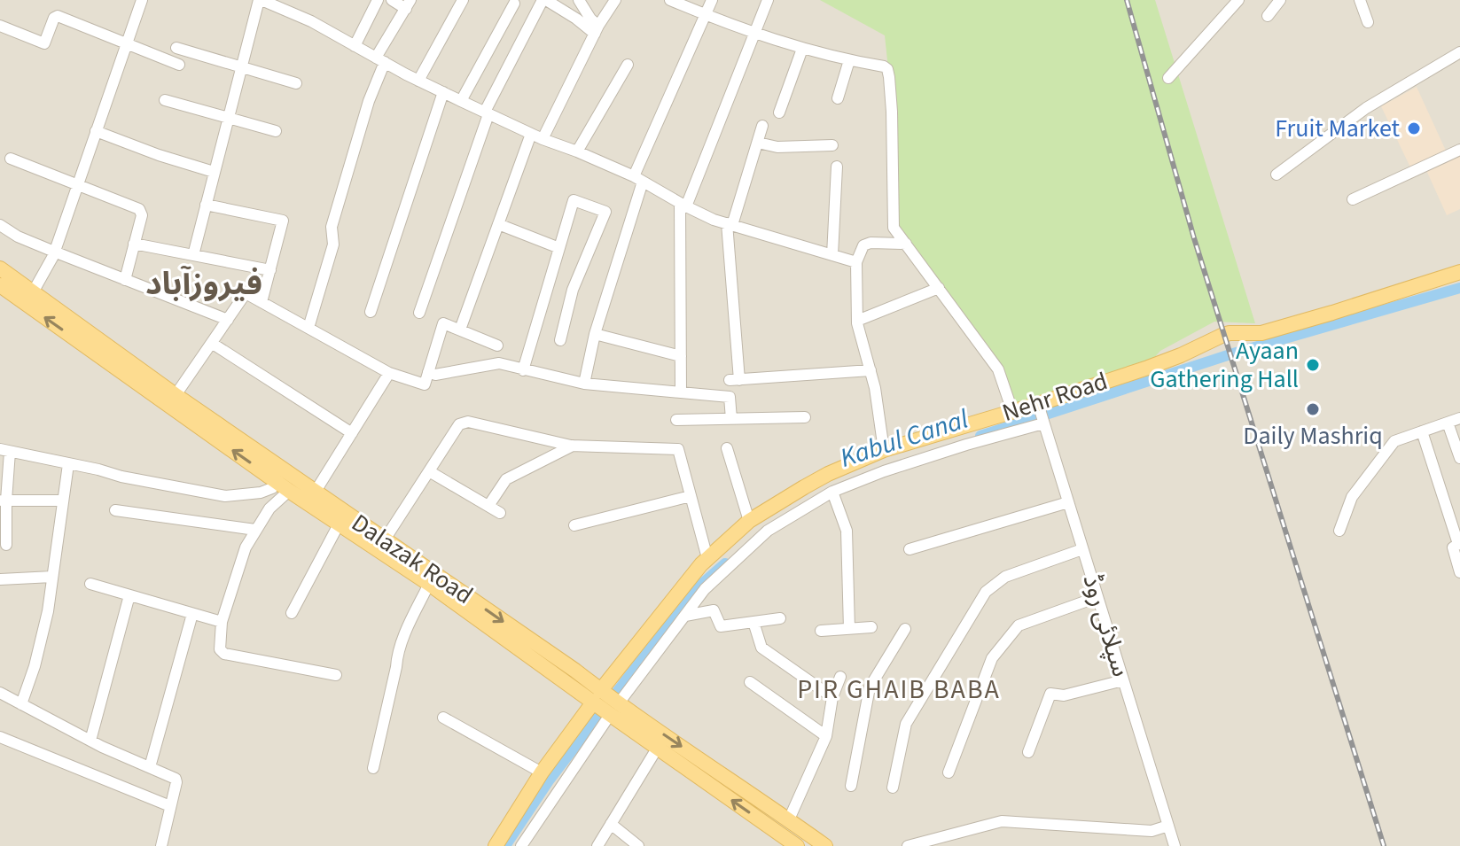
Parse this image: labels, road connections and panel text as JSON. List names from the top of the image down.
{
  "streets": {
    "main road": ["Nehr Road", "Dalazak Road"],
    "street": ["سپلائی روڈ"]
  },
  "crossings": [
    ["Nehr Road", "Dalazak Road"],
    ["Nehr Road", "سپلائی روڈ"]
  ],
  "districts": ["فیروزآباد", "PIR GHAIB BABA"],
  "water": ["Kabul Canal"],
  "places": ["Fruit Market", "Ayaan Gathering Hall", "Daily Mashriq"]
}
